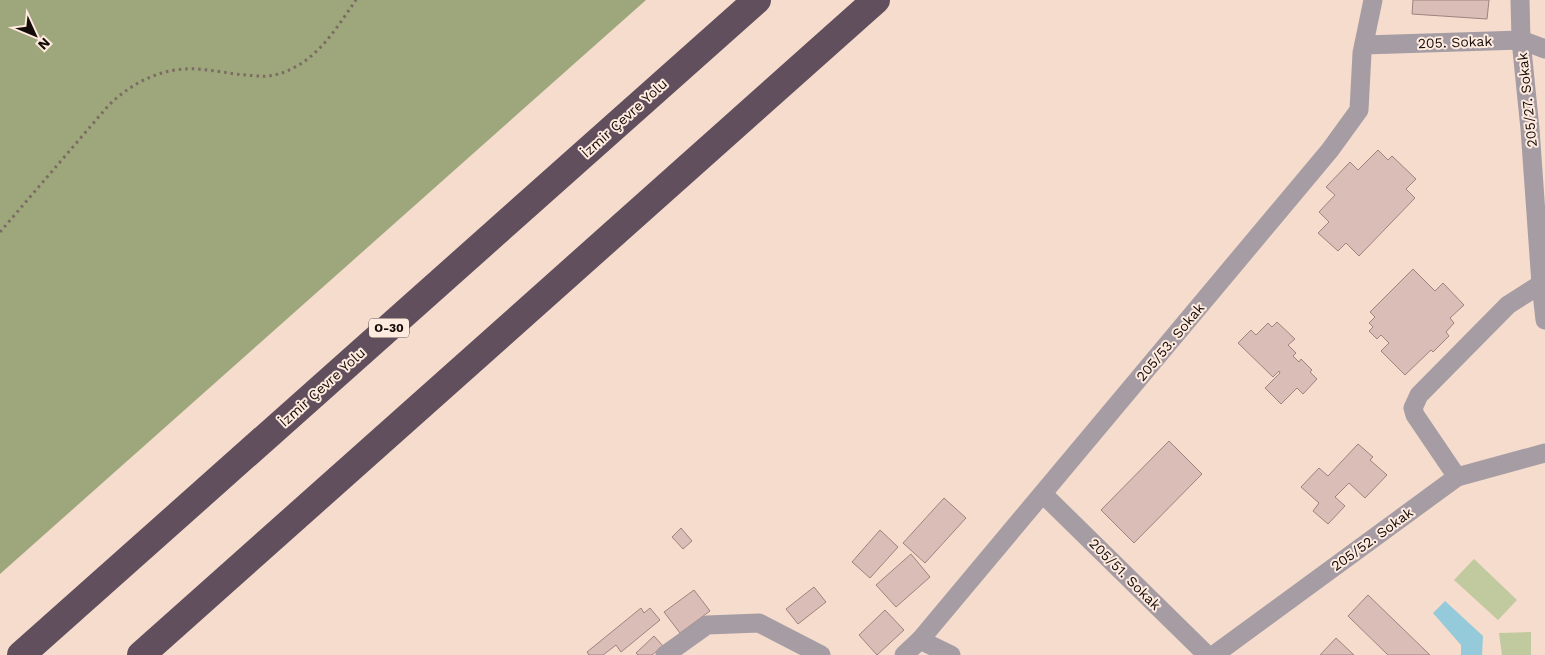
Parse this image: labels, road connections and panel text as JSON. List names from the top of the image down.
{
  "streets": {
    "highway": ["İzmir Çevre Yolu", "O-30"],
    "street": [
      "205. Sokak",
      "205/27. Sokak",
      "205/53. Sokak",
      "205/52. Sokak",
      "205/51. Sokak"
    ]
  },
  "crossings": [
    ["205. Sokak", "205/27. Sokak"],
    ["205. Sokak", "205/53. Sokak"],
    ["205/53. Sokak", "205/51. Sokak"]
  ],
  "north": "bottom right"
}
